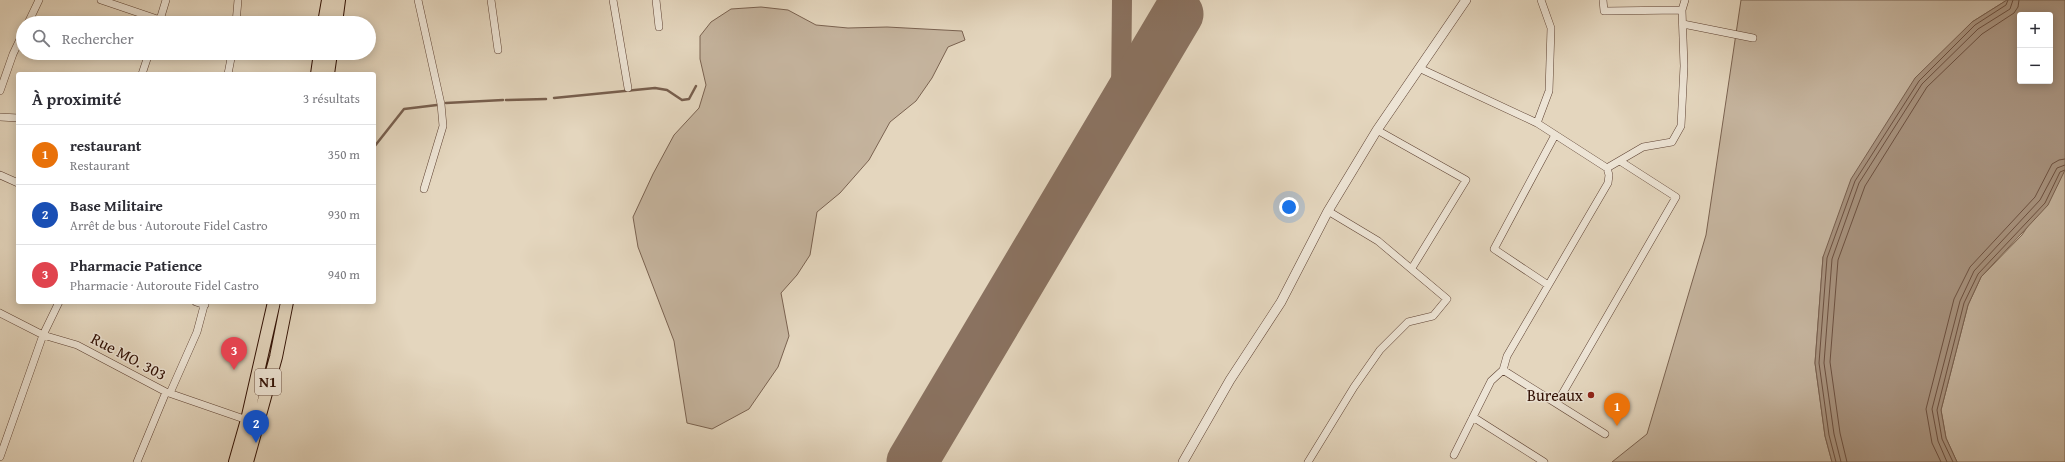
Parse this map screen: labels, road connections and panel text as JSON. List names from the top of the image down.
{
  "streets": {
    "highway": ["N1"],
    "street": ["Rue MO. 303"]
  },
  "crossings": [
    ["Rue MO. 303", "N1"]
  ],
  "places": ["Bureaux"],
  "page": {
    "map_buttons": ["+", "−"],
    "search": "Rechercher",
    "heading": ["À proximité", "3 résultats"],
    "list": [
      {
        "mark": "1",
        "name": "restaurant",
        "note": "Restaurant",
        "value": "350 m"
      },
      {
        "mark": "2",
        "name": "Base Militaire",
        "note": "Arrêt de bus · Autoroute Fidel Castro",
        "value": "930 m"
      },
      {
        "mark": "3",
        "name": "Pharmacie Patience",
        "note": "Pharmacie · Autoroute Fidel Castro",
        "value": "940 m"
      }
    ],
    "pins": ["3", "1", "2"]
  }
}
